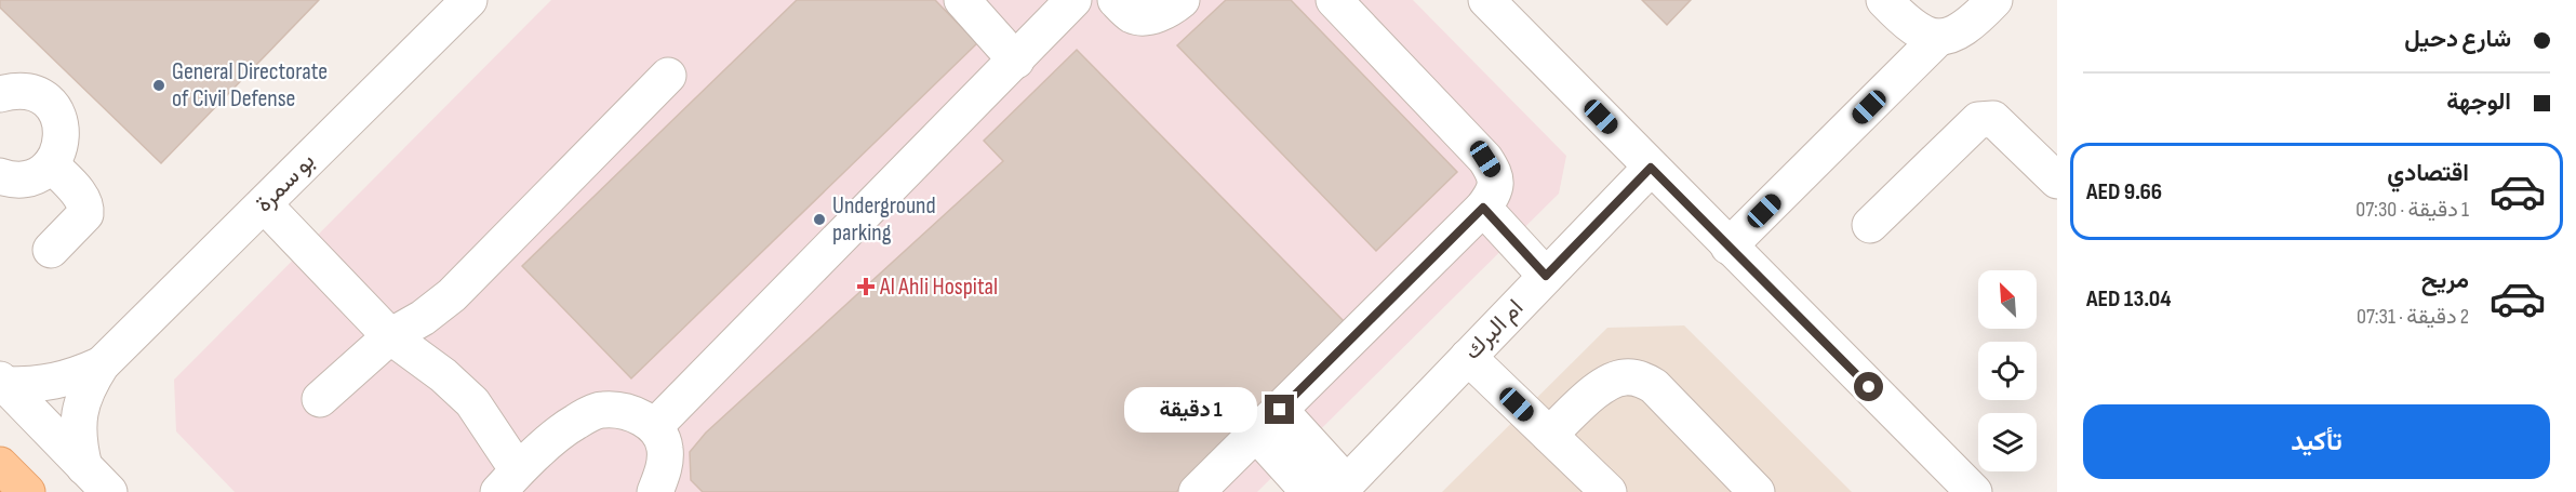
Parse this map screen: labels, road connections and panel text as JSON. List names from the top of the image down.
{
  "streets": {
    "street": ["بو سمرة", "ام البرك"]
  },
  "places": {
    "other": ["General Directorate of Civil Defense", "Underground parking"],
    "health": ["Al Ahli Hospital"]
  },
  "north": "top left",
  "page": {
    "banner": ["شارع دحيل", "الوجهة"],
    "list": [
      {
        "name": "اقتصادي",
        "note": "1 دقيقة · 07:30",
        "value": "AED 9.66"
      },
      {
        "name": "مريح",
        "note": "2 دقيقة · 07:31",
        "value": "AED 13.04"
      }
    ],
    "bubble": "1 دقيقة",
    "buttons": "تأكيد"
  }
}
